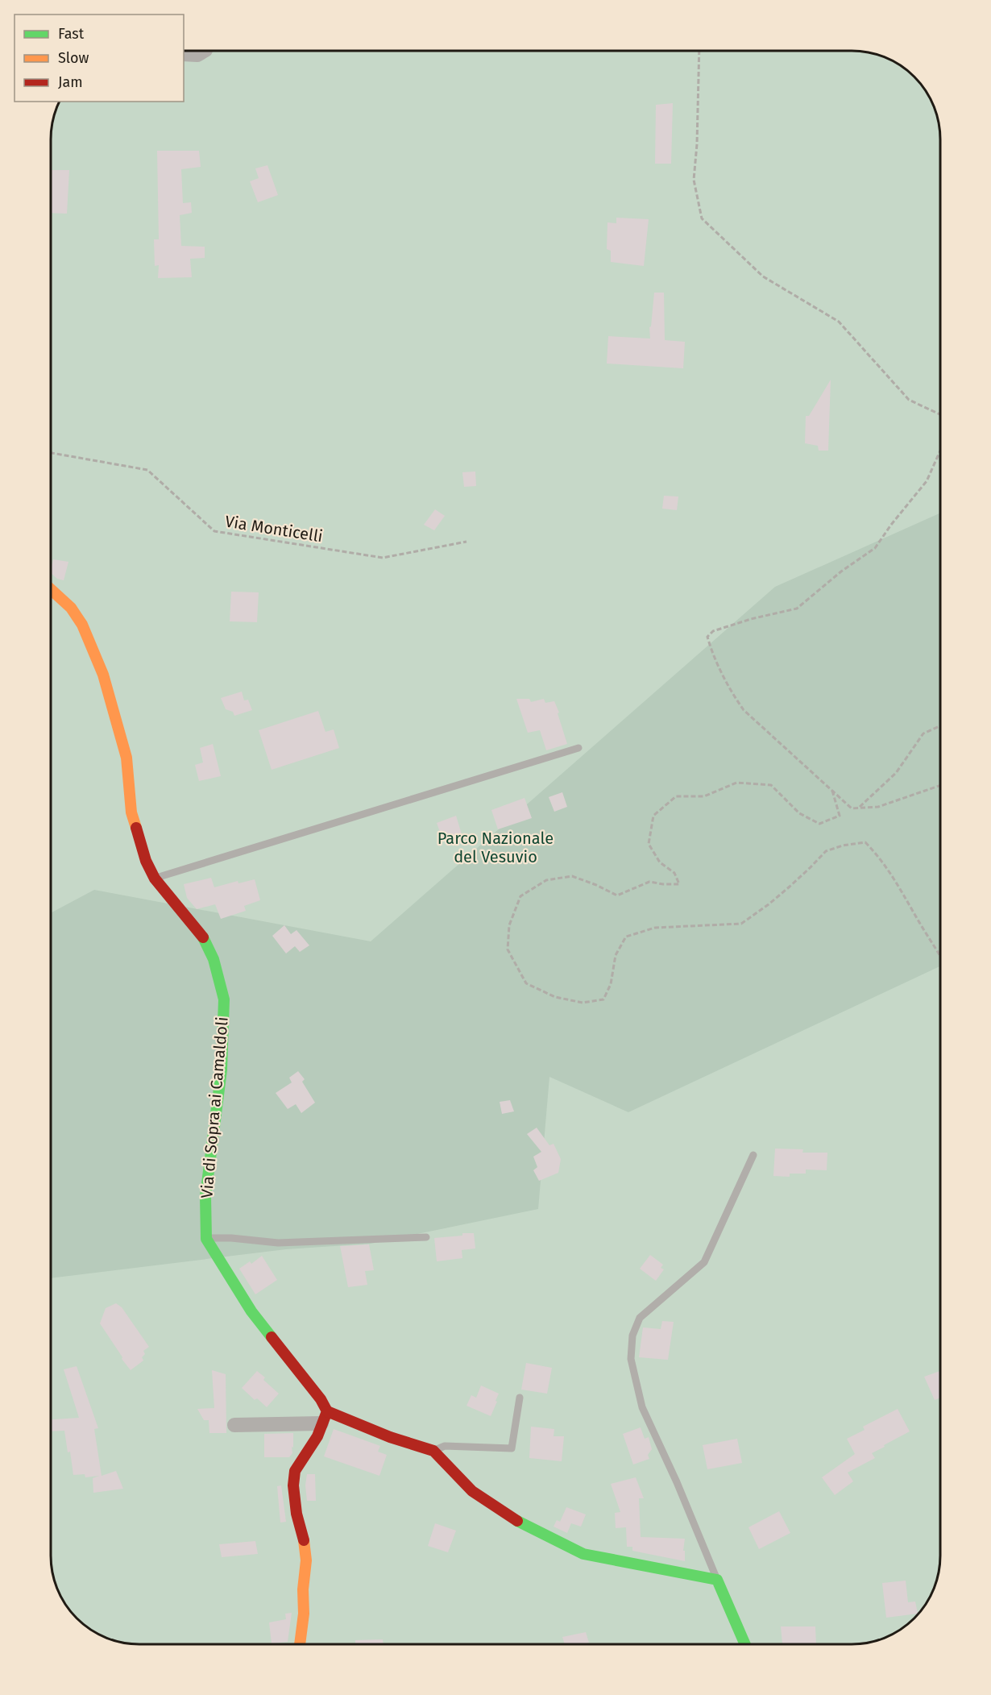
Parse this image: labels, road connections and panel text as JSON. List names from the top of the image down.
{
  "streets": {
    "street": ["Via di Sopra ai Camaldoli"],
    "path": ["Via Monticelli"]
  },
  "parks": ["Parco Nazionale del Vesuvio"],
  "legend": ["Fast", "Slow", "Jam"]
}
